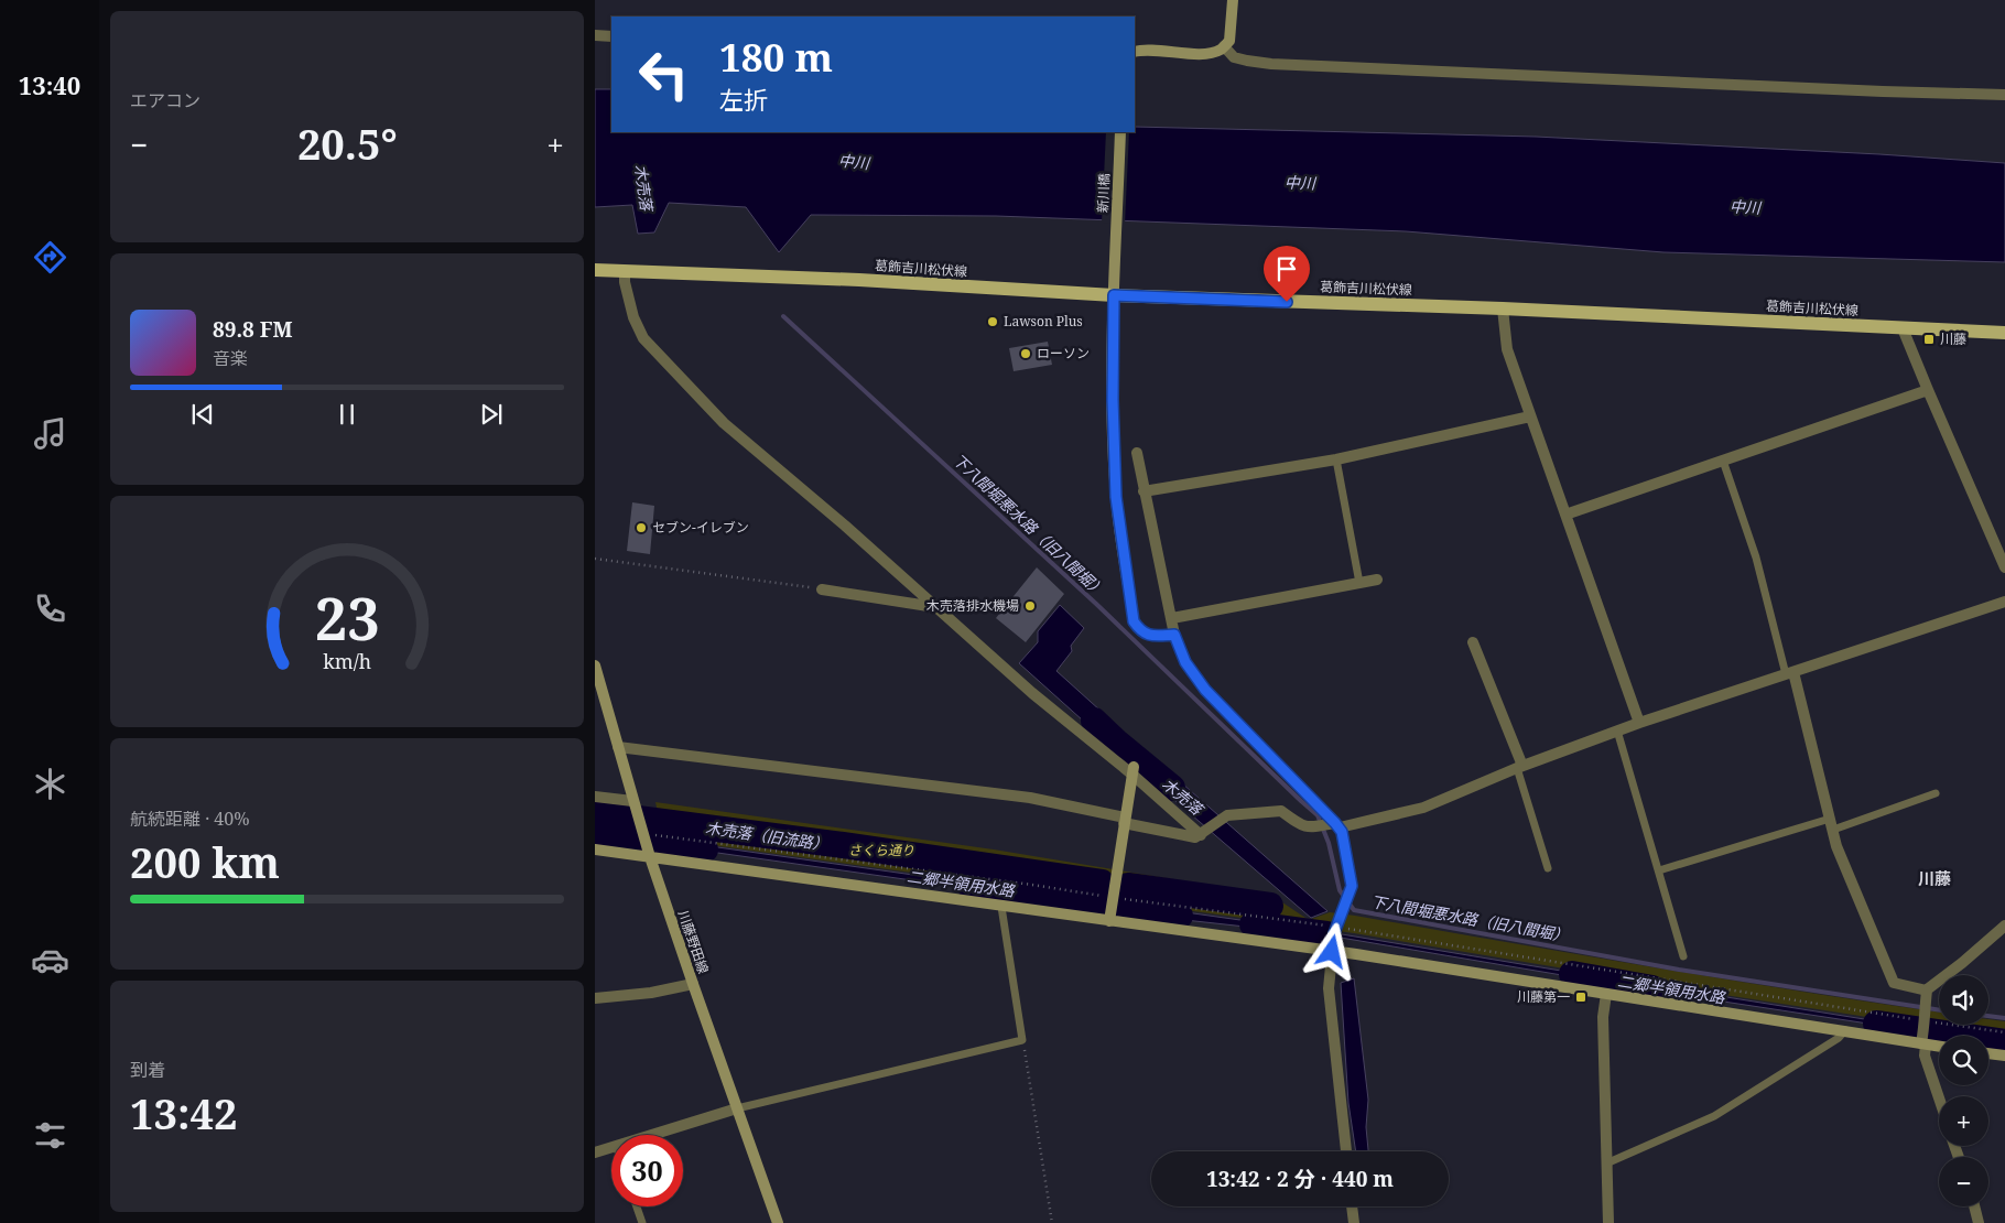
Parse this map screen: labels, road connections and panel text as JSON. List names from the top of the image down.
{
  "streets": {
    "main road": ["葛飾吉川松伏線"],
    "street": ["新川橋", "川藤野田線"]
  },
  "crossings": [
    ["新川橋", "葛飾吉川松伏線"]
  ],
  "districts": ["川藤"],
  "water": [
    "中川",
    "木売落",
    "下八間堀悪水路（旧八間堀）",
    "木売落（旧流路）",
    "二郷半領用水路"
  ],
  "parks": ["さくら通り"],
  "places": {
    "other": [
      "Lawson Plus",
      "ローソン",
      "セブン-イレブン",
      "木売落排水機場"
    ],
    "transit": ["川藤", "川藤第一"]
  },
  "page": {
    "tabs": "13:40",
    "tile": [
      "エアコン",
      ["航続距離 · 40%", "200 km"],
      ["到着", "13:42"]
    ],
    "turn": ["180 m", "左折"],
    "heat": ["−", "20.5°", "+"],
    "song": ["89.8 FM", "音楽"],
    "map_buttons": ["+", "−"],
    "limit": "30",
    "trip": "13:42 · 2 分 · 440 m",
    "gauge": ["23", "km/h"]
  }
}
